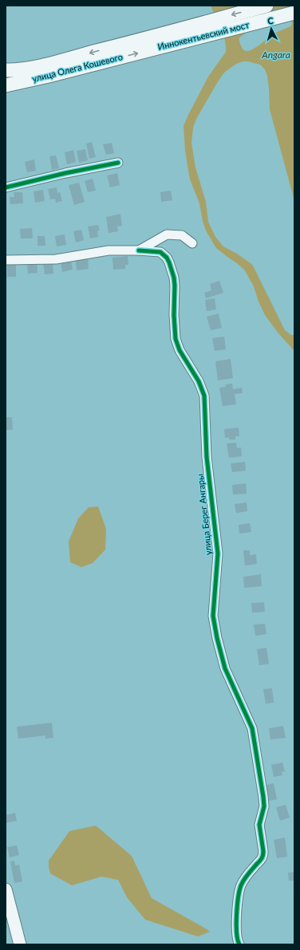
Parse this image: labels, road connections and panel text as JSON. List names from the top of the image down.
{
  "streets": {
    "main road": ["Иннокентьевский мост", "улица Олега Кошевого"],
    "street": ["улица Берег Ангары"]
  },
  "crossings": [
    ["Иннокентьевский мост", "улица Олега Кошевого"]
  ],
  "water": ["Angara"],
  "north": "top"
}
